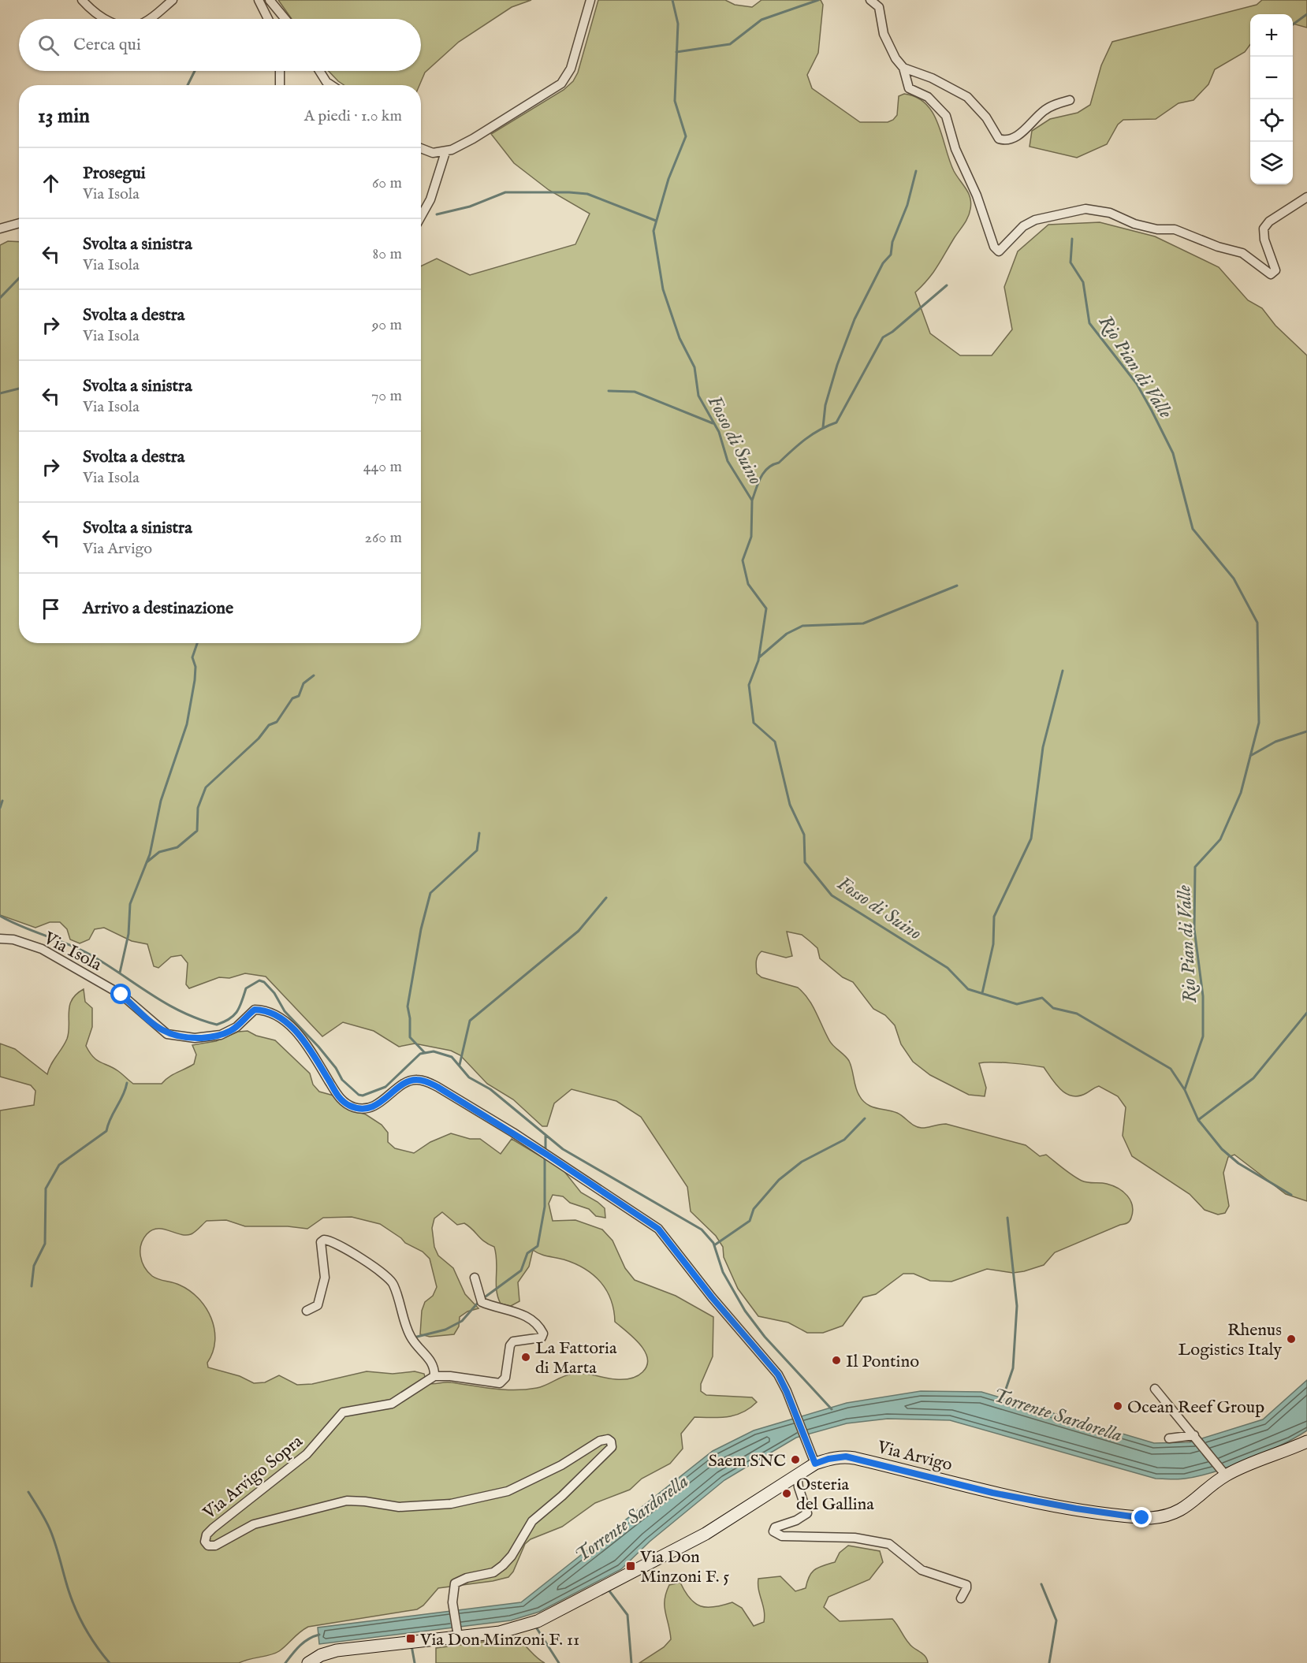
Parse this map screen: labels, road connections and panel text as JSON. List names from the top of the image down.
{
  "streets": {
    "main road": ["Via Arvigo"],
    "street": ["Via Isola", "Via Arvigo Sopra"]
  },
  "crossings": [
    ["Via Isola", "Via Arvigo"],
    ["Via Arvigo", "Via Arvigo Sopra"]
  ],
  "water": ["Rio Pian di Valle", "Fosso di Suino", "Torrente Sardorella"],
  "places": {
    "other": [
      "Rhenus Logistics Italy",
      "La Fattoria di Marta",
      "Il Pontino",
      "Ocean Reef Group",
      "Saem SNC",
      "Osteria del Gallina"
    ],
    "transit": ["Via Don Minzoni F. 5", "Via Don Minzoni F. 11"]
  },
  "page": {
    "map_buttons": ["+", "−"],
    "search": "Cerca qui",
    "heading": ["13 min", "A piedi · 1.0 km"],
    "list": [
      ["Prosegui", "Via Isola", "60 m"],
      ["Svolta a sinistra", "Via Isola", "80 m"],
      ["Svolta a destra", "Via Isola", "90 m"],
      ["Svolta a sinistra", "Via Isola", "70 m"],
      ["Svolta a destra", "Via Isola", "440 m"],
      ["Svolta a sinistra", "Via Arvigo", "260 m"],
      "Arrivo a destinazione"
    ]
  }
}
